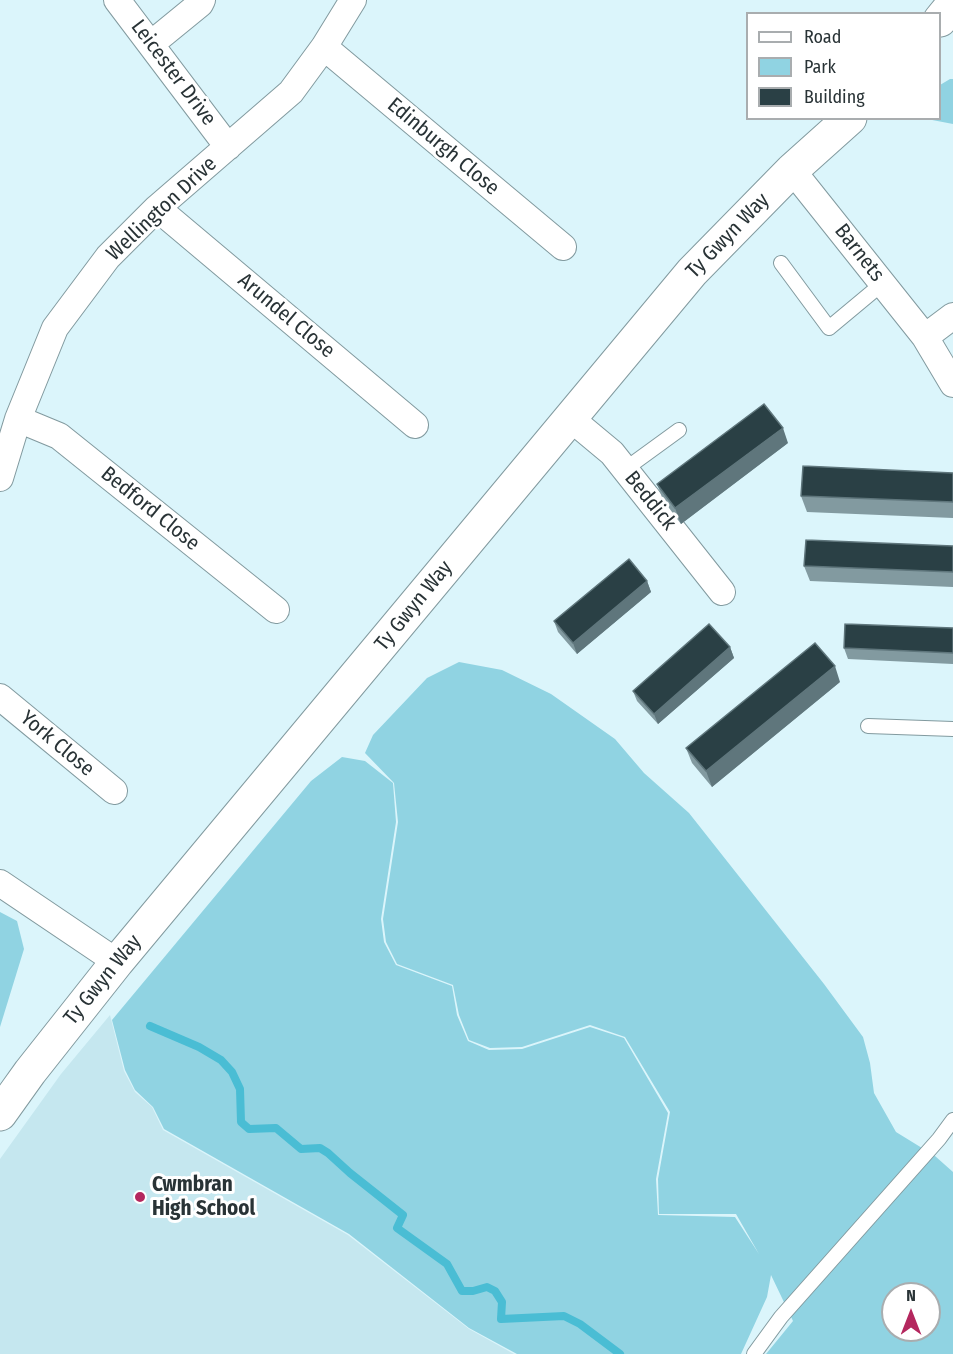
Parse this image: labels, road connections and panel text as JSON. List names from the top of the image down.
{
  "streets": {
    "street": [
      "Leicester Drive",
      "Edinburgh Close",
      "Wellington Drive",
      "Ty Gwyn Way",
      "Barnets",
      "Arundel Close",
      "Beddick",
      "Bedford Close",
      "York Close"
    ]
  },
  "crossings": [
    ["Leicester Drive", "Wellington Drive"],
    ["Edinburgh Close", "Wellington Drive"],
    ["Wellington Drive", "Arundel Close"],
    ["Wellington Drive", "Bedford Close"],
    ["Ty Gwyn Way", "Barnets"],
    ["Ty Gwyn Way", "Beddick"]
  ],
  "places": ["Cwmbran High School"],
  "legend": ["Road", "Park", "Building"],
  "north": "top"
}
